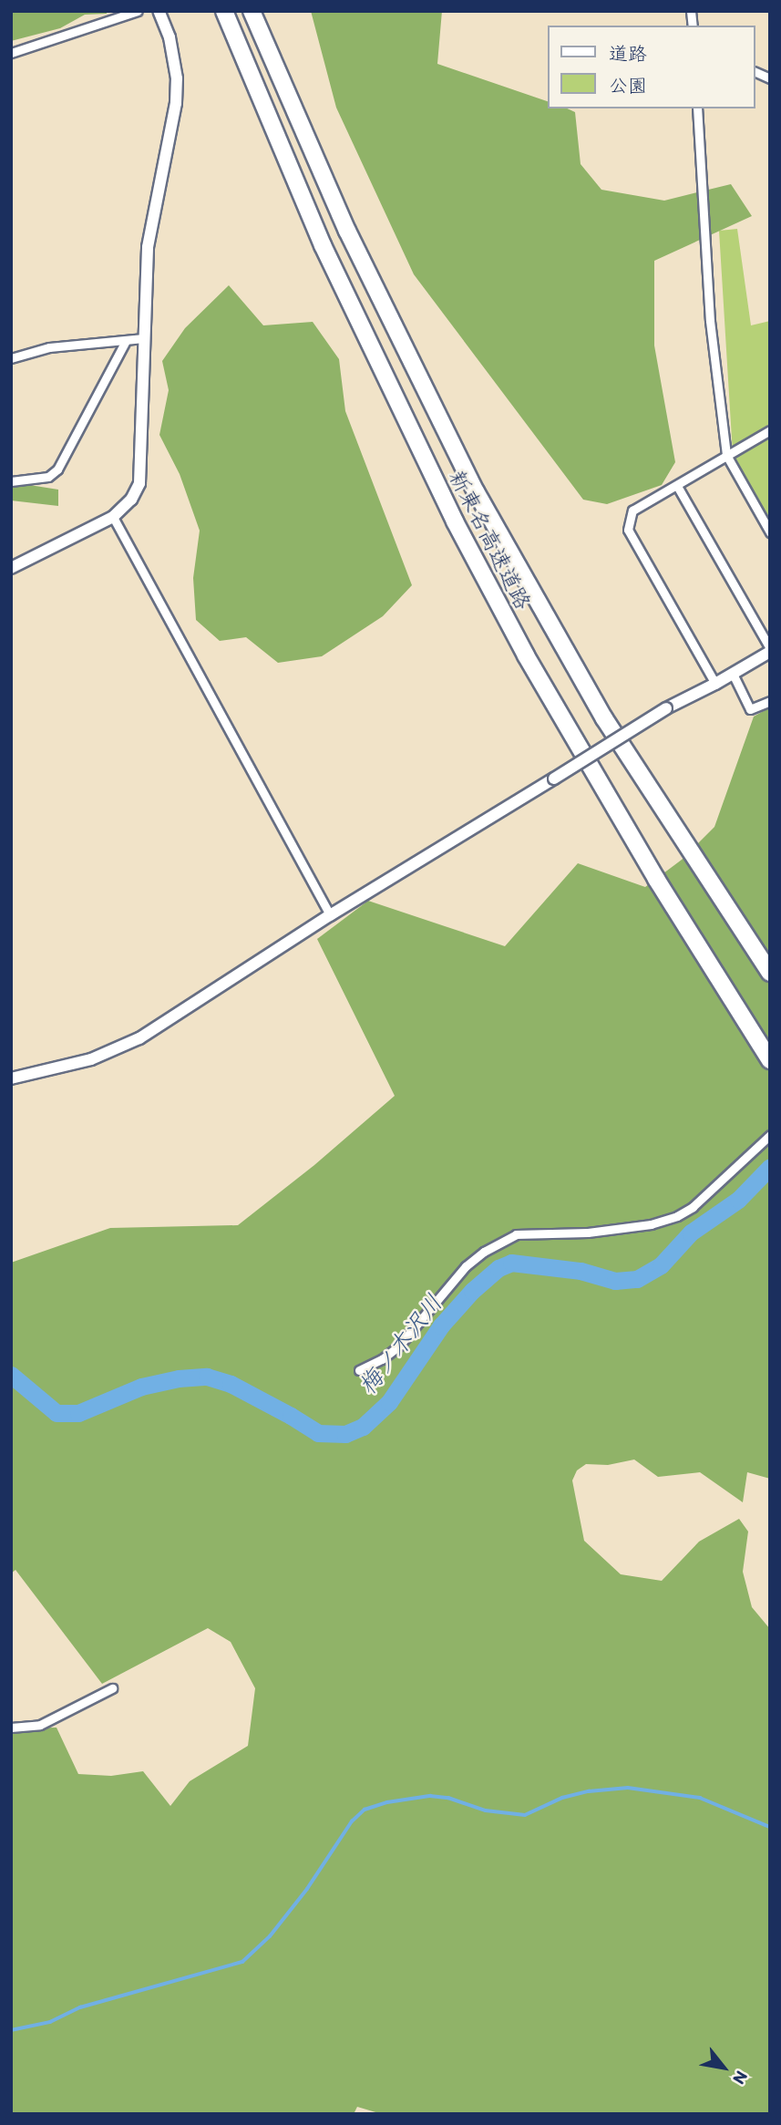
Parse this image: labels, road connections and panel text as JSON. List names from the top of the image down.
{
  "streets": {
    "highway": ["新東名高速道路"]
  },
  "water": ["梅ノ木沢川"],
  "legend": ["道路", "公園"],
  "north": "bottom right"
}
